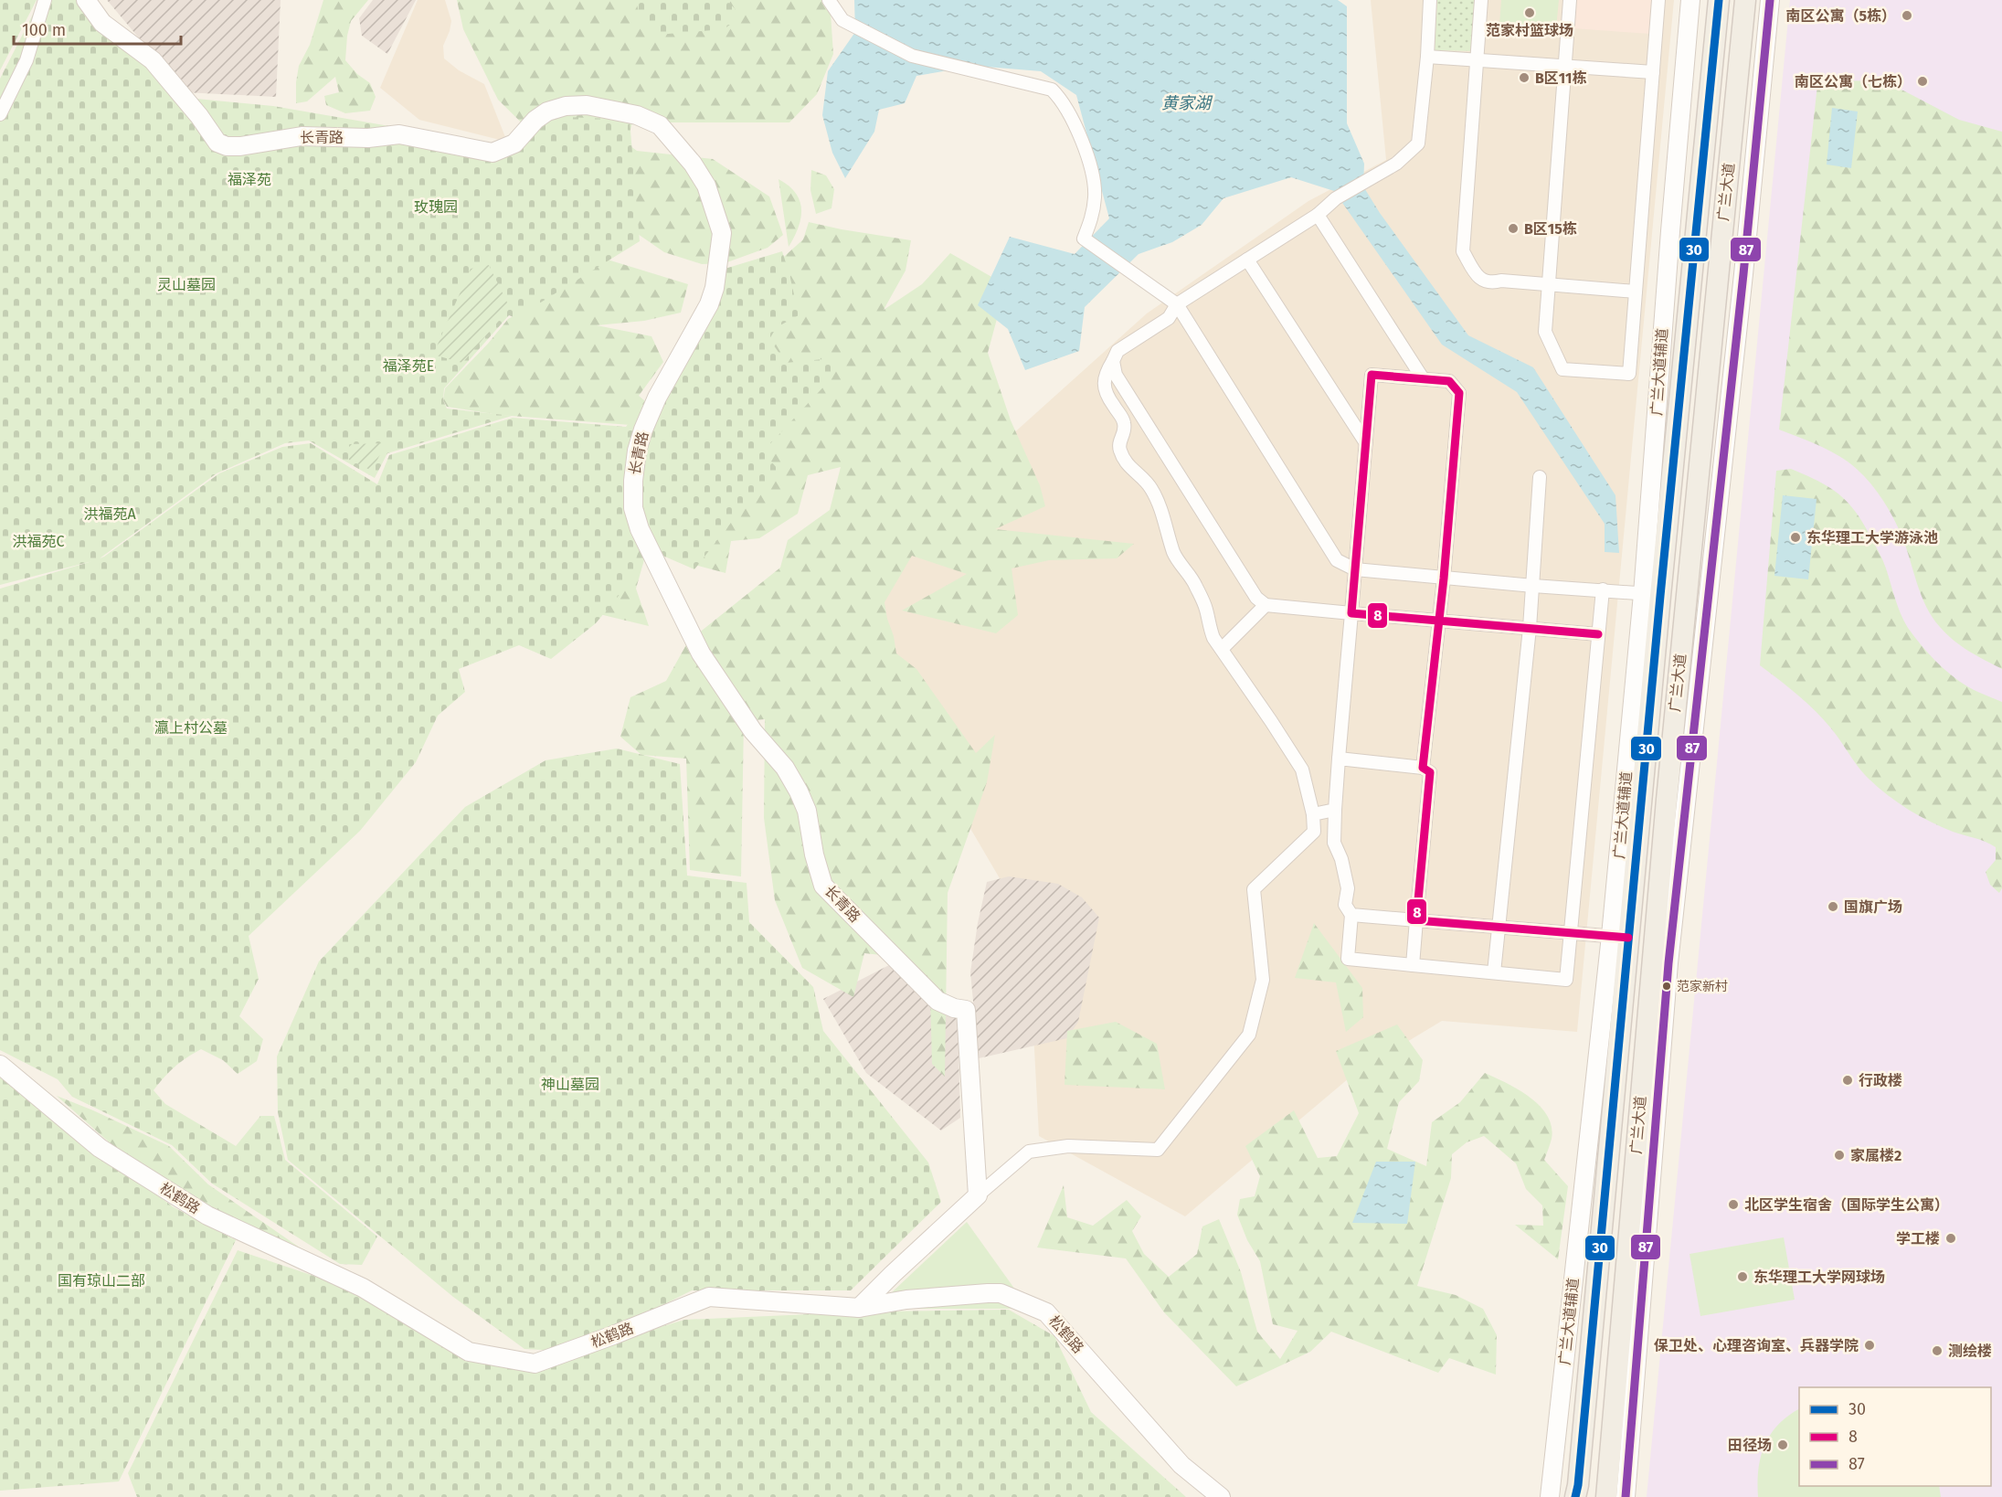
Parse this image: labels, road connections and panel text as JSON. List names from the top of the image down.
{
  "streets": {
    "main road": ["广兰大道"],
    "street": ["长青路", "广兰大道辅道", "松鹤路"]
  },
  "crossings": [
    ["广兰大道", "广兰大道辅道"]
  ],
  "water": ["黄家湖"],
  "parks": [
    "福泽苑",
    "玫瑰园",
    "灵山墓园",
    "福泽苑E",
    "洪福苑A",
    "洪福苑C",
    "瀛上村公墓",
    "神山墓园",
    "国有琼山二部"
  ],
  "places": [
    "范家村篮球场",
    "南区公寓（5栋）",
    "B区11栋",
    "南区公寓（七栋）",
    "B区15栋",
    "东华理工大学游泳池",
    "国旗广场",
    "范家新村",
    "行政楼",
    "家属楼2",
    "北区学生宿舍（国际学生公寓）",
    "学工楼",
    "东华理工大学网球场",
    "保卫处、心理咨询室、兵器学院",
    "测绘楼",
    "田径场"
  ],
  "lines": ["transit line 30", "transit line 87", "transit line 8"],
  "legend": ["30", "8", "87"],
  "scale_bar": "100 m"
}
